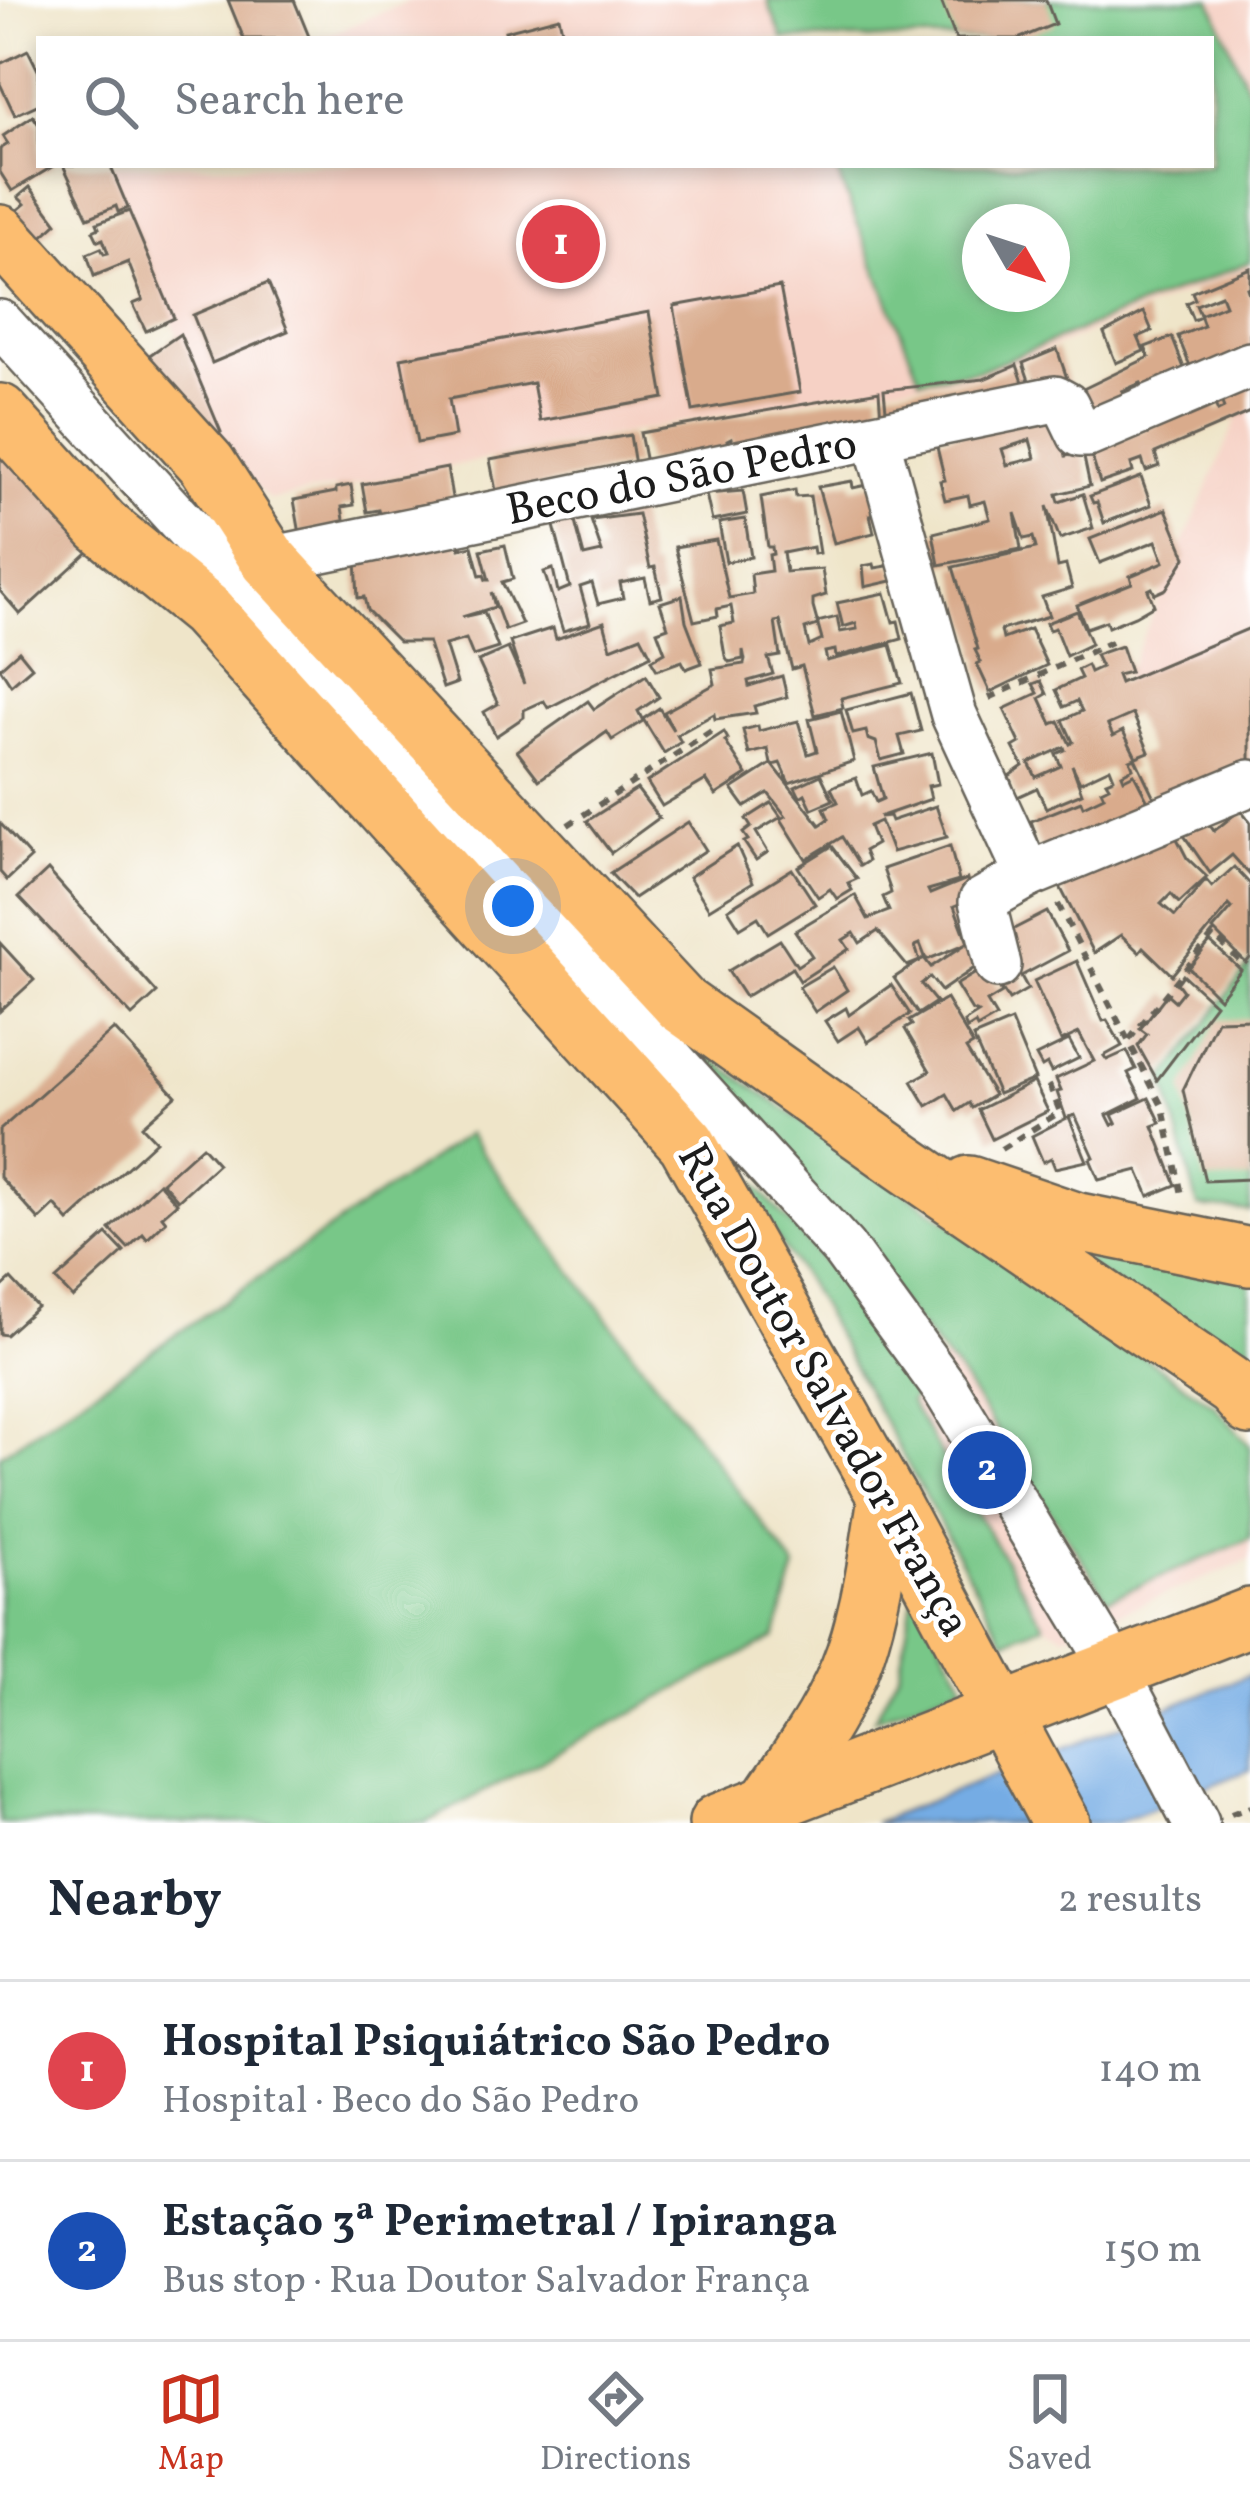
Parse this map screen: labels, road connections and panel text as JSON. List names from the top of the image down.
{
  "streets": {
    "main road": ["Rua Doutor Salvador França"],
    "street": ["Beco do São Pedro"]
  },
  "crossings": [
    ["Beco do São Pedro", "Rua Doutor Salvador França"]
  ],
  "north": "bottom right",
  "page": {
    "search": "Search here",
    "pins": ["1", "2"],
    "heading": ["Nearby", "2 results"],
    "list": [
      {
        "mark": "1",
        "name": "Hospital Psiquiátrico São Pedro",
        "note": "Hospital · Beco do São Pedro",
        "value": "140 m"
      },
      {
        "mark": "2",
        "name": "Estação 3ª Perimetral / Ipiranga",
        "note": "Bus stop · Rua Doutor Salvador França",
        "value": "150 m"
      }
    ],
    "nav": ["Map", "Directions", "Saved"]
  }
}
